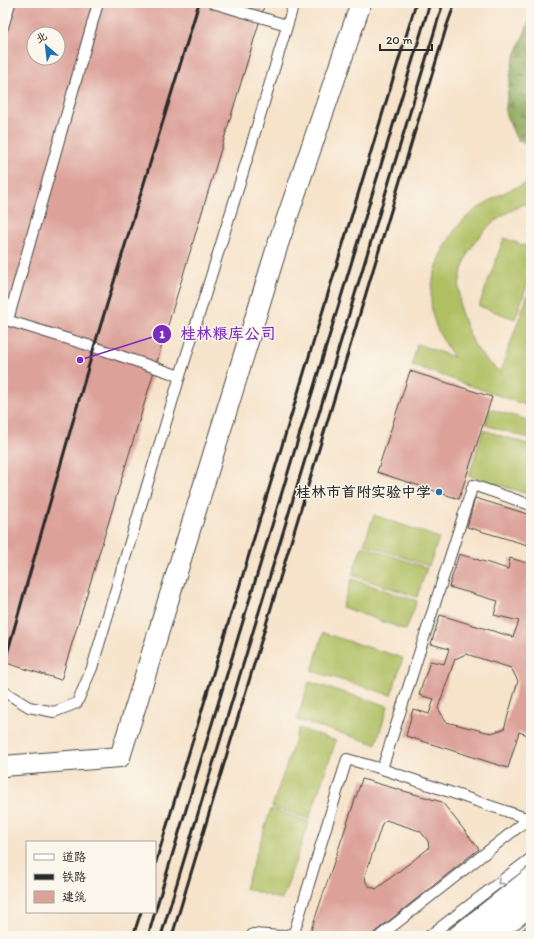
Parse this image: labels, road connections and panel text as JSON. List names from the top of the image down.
{
  "places": ["桂林粮库公司", "桂林市首附实验中学"],
  "legend": ["道路", "铁路", "建筑"],
  "scale_bar": "20 m",
  "north": "top left"
}
